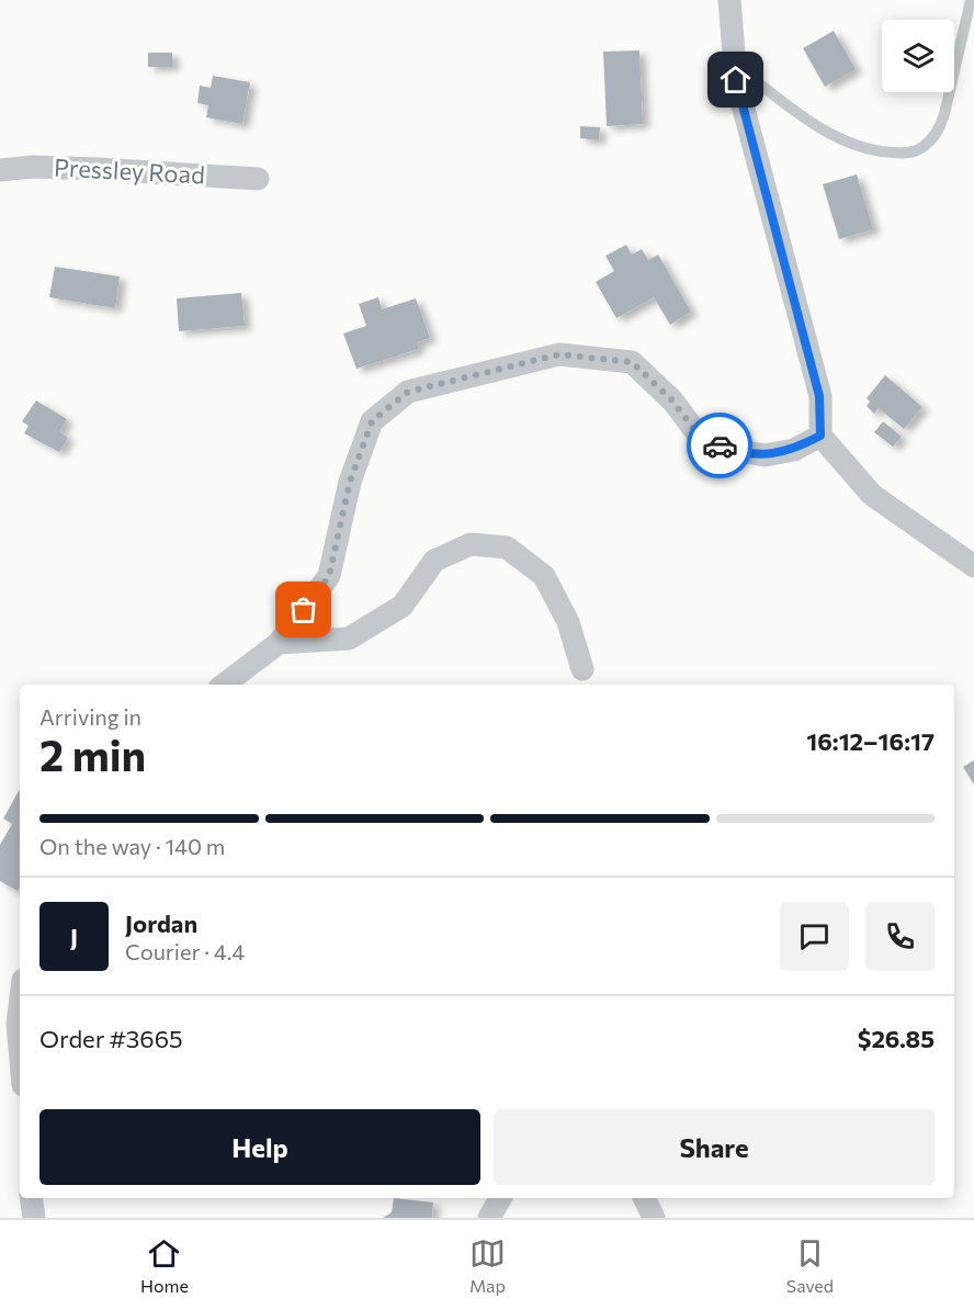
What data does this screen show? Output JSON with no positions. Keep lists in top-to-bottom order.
{
  "streets": {
    "street": ["Pressley Road"]
  },
  "page": {
    "heading": ["2 min", "Arriving in", "16:12–16:17"],
    "panel": [
      "Jordan",
      "Courier · 4.4",
      "Order #3665",
      "$26.85"
    ],
    "bar": "On the way · 140 m",
    "round": "J",
    "buttons": ["Help", "Share"],
    "tabs": ["Home", "Map", "Saved"]
  }
}
